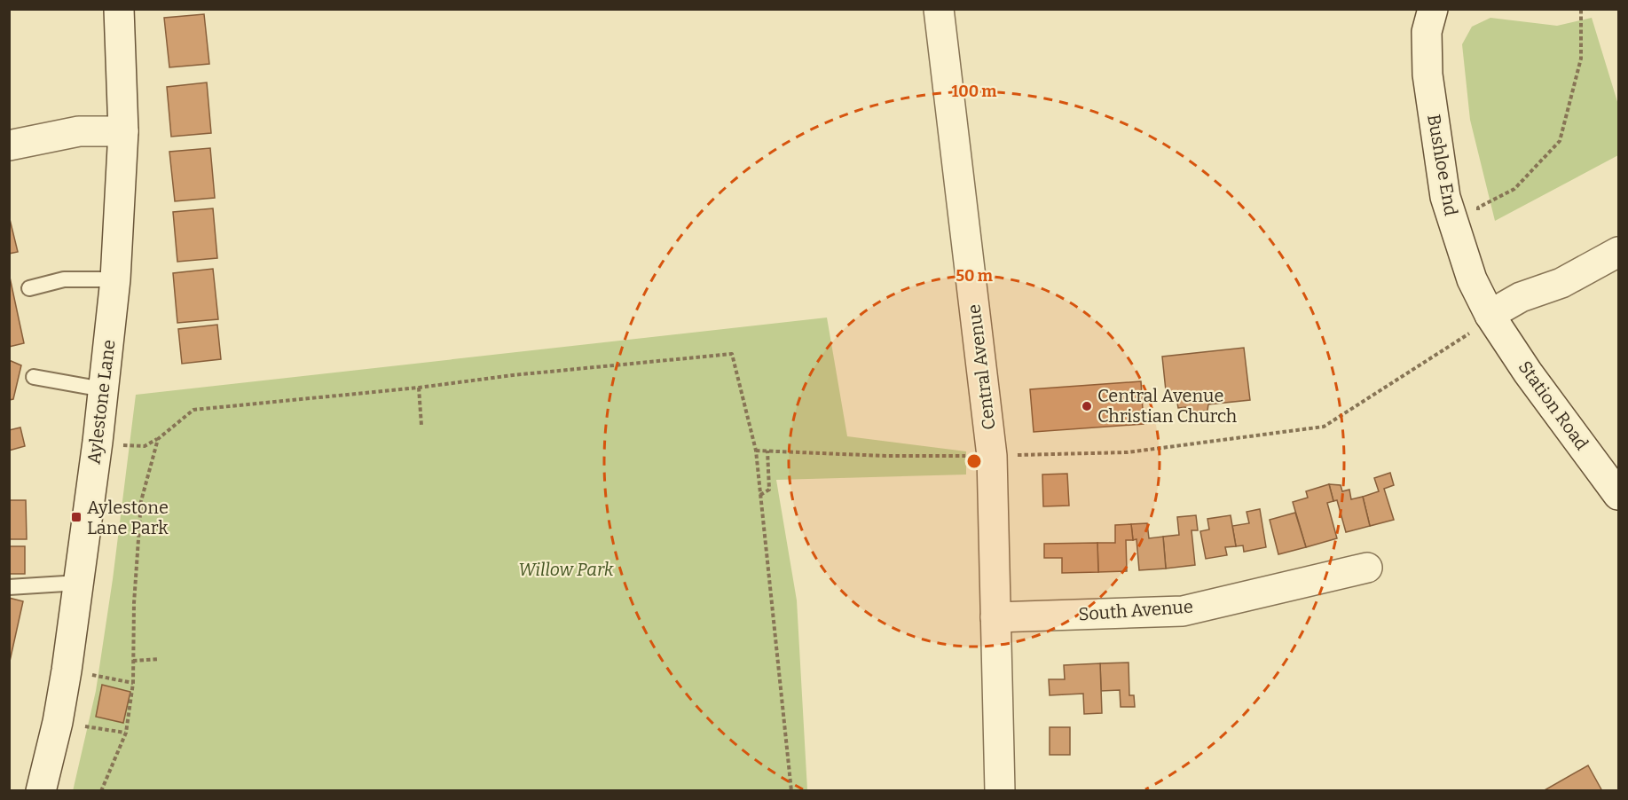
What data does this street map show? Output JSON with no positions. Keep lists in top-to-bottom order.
{
  "streets": {
    "street": [
      "Bushloe End",
      "Central Avenue",
      "Aylestone Lane",
      "Station Road",
      "South Avenue"
    ]
  },
  "crossings": [
    ["Bushloe End", "Station Road"],
    ["Central Avenue", "South Avenue"]
  ],
  "parks": ["Willow Park"],
  "places": {
    "other": ["Central Avenue Christian Church"],
    "transit": ["Aylestone Lane Park"]
  },
  "rings": ["100 m", "50 m"]
}
